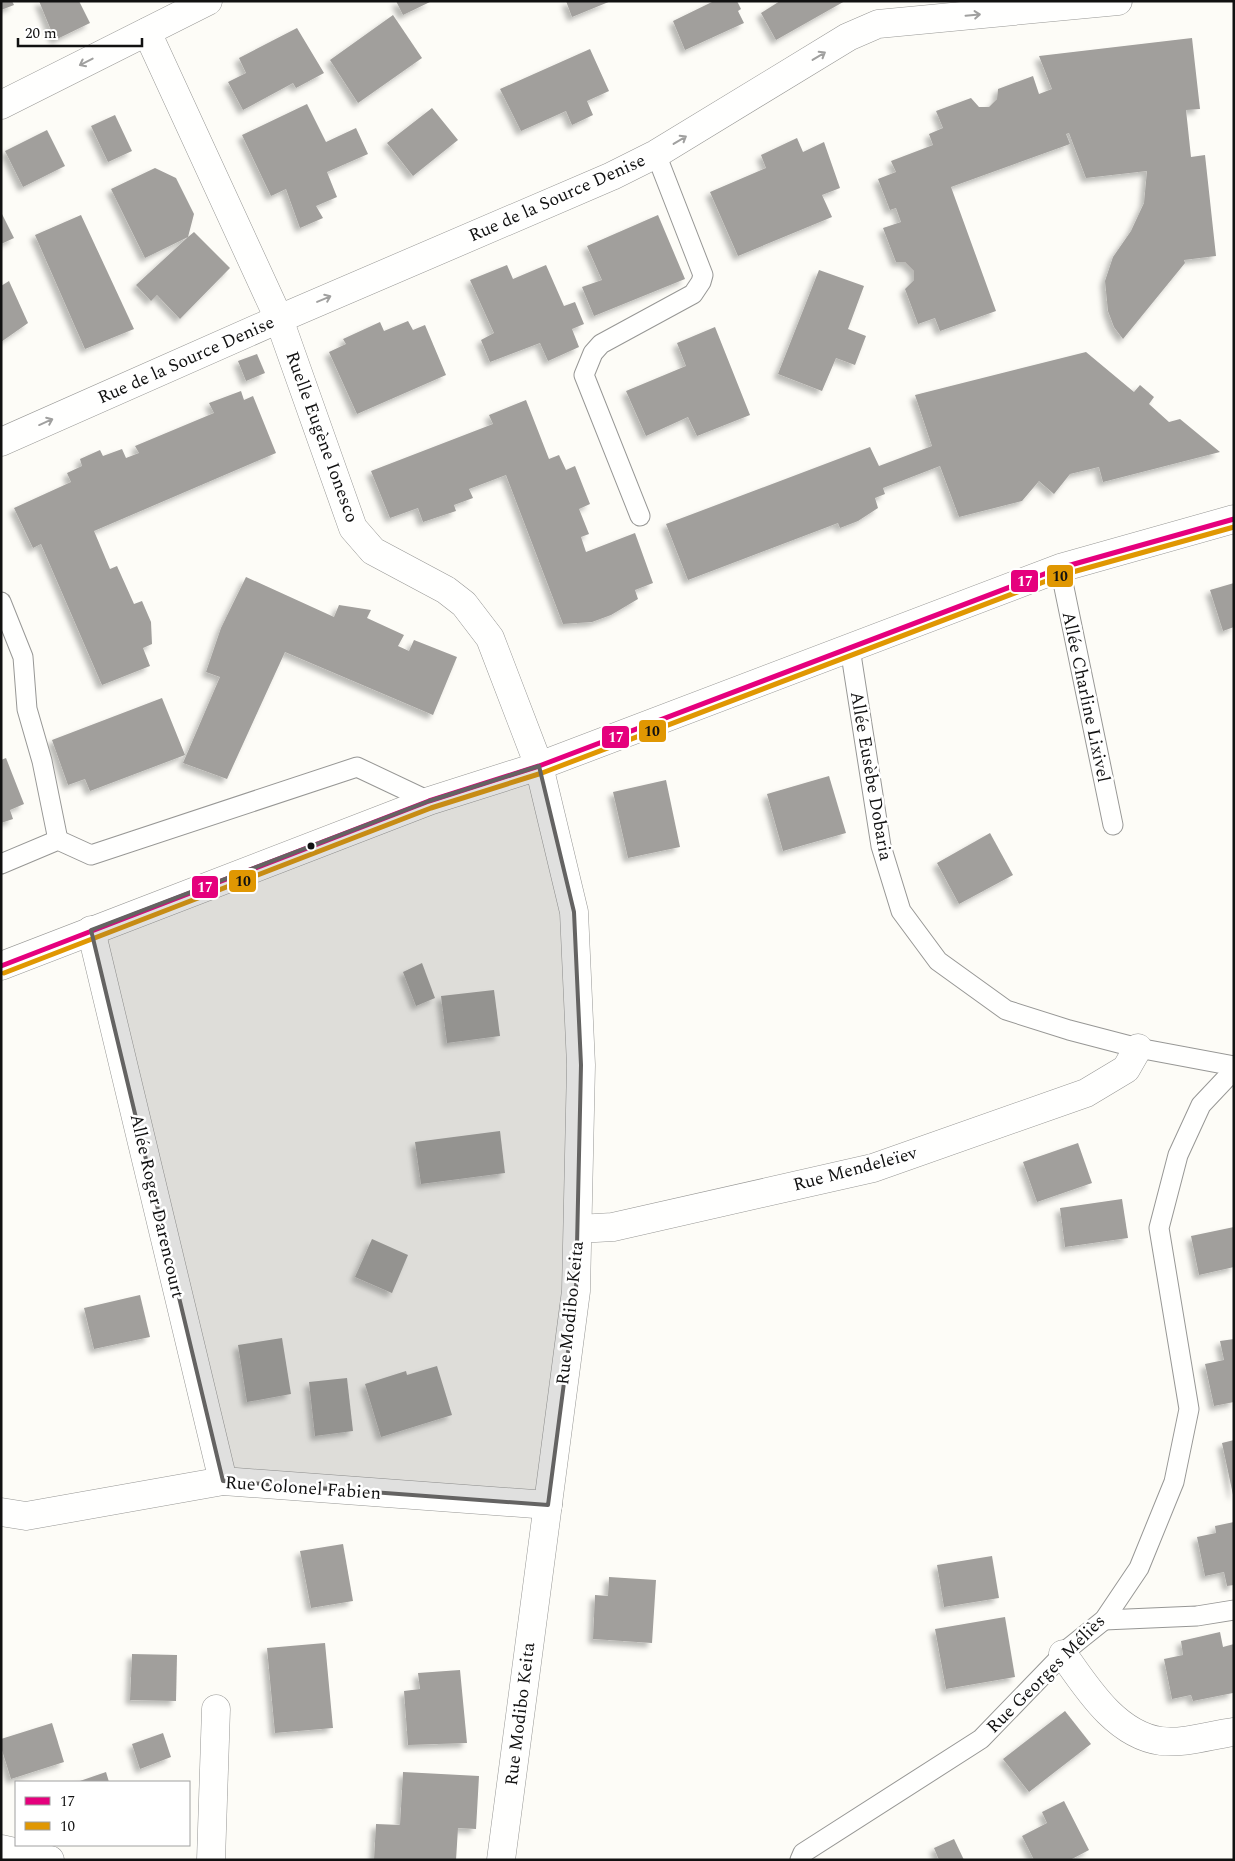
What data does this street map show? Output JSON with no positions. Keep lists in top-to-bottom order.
{
  "streets": {
    "street": [
      "Rue de la Source Denise",
      "Ruelle Eugène Ionesco",
      "Rue Mendeleïev",
      "Allée Roger Darencourt",
      "Rue Modibo Keita",
      "Rue Colonel Fabien"
    ],
    "lane": ["Allée Charline Lixivel", "Allée Eusèbe Dobaria", "Rue Georges Méliès"]
  },
  "crossings": [
    ["Rue de la Source Denise", "Ruelle Eugène Ionesco"],
    ["Ruelle Eugène Ionesco", "Rue Modibo Keita"],
    ["Allée Eusèbe Dobaria", "Rue Mendeleïev"],
    ["Rue Mendeleïev", "Rue Modibo Keita"],
    ["Allée Roger Darencourt", "Rue Colonel Fabien"],
    ["Rue Modibo Keita", "Rue Colonel Fabien"]
  ],
  "one_way": ["Rue de la Source Denise"],
  "lines": ["transit line 17", "transit line 10"],
  "legend": ["17", "10"],
  "scale_bar": "20 m"
}
